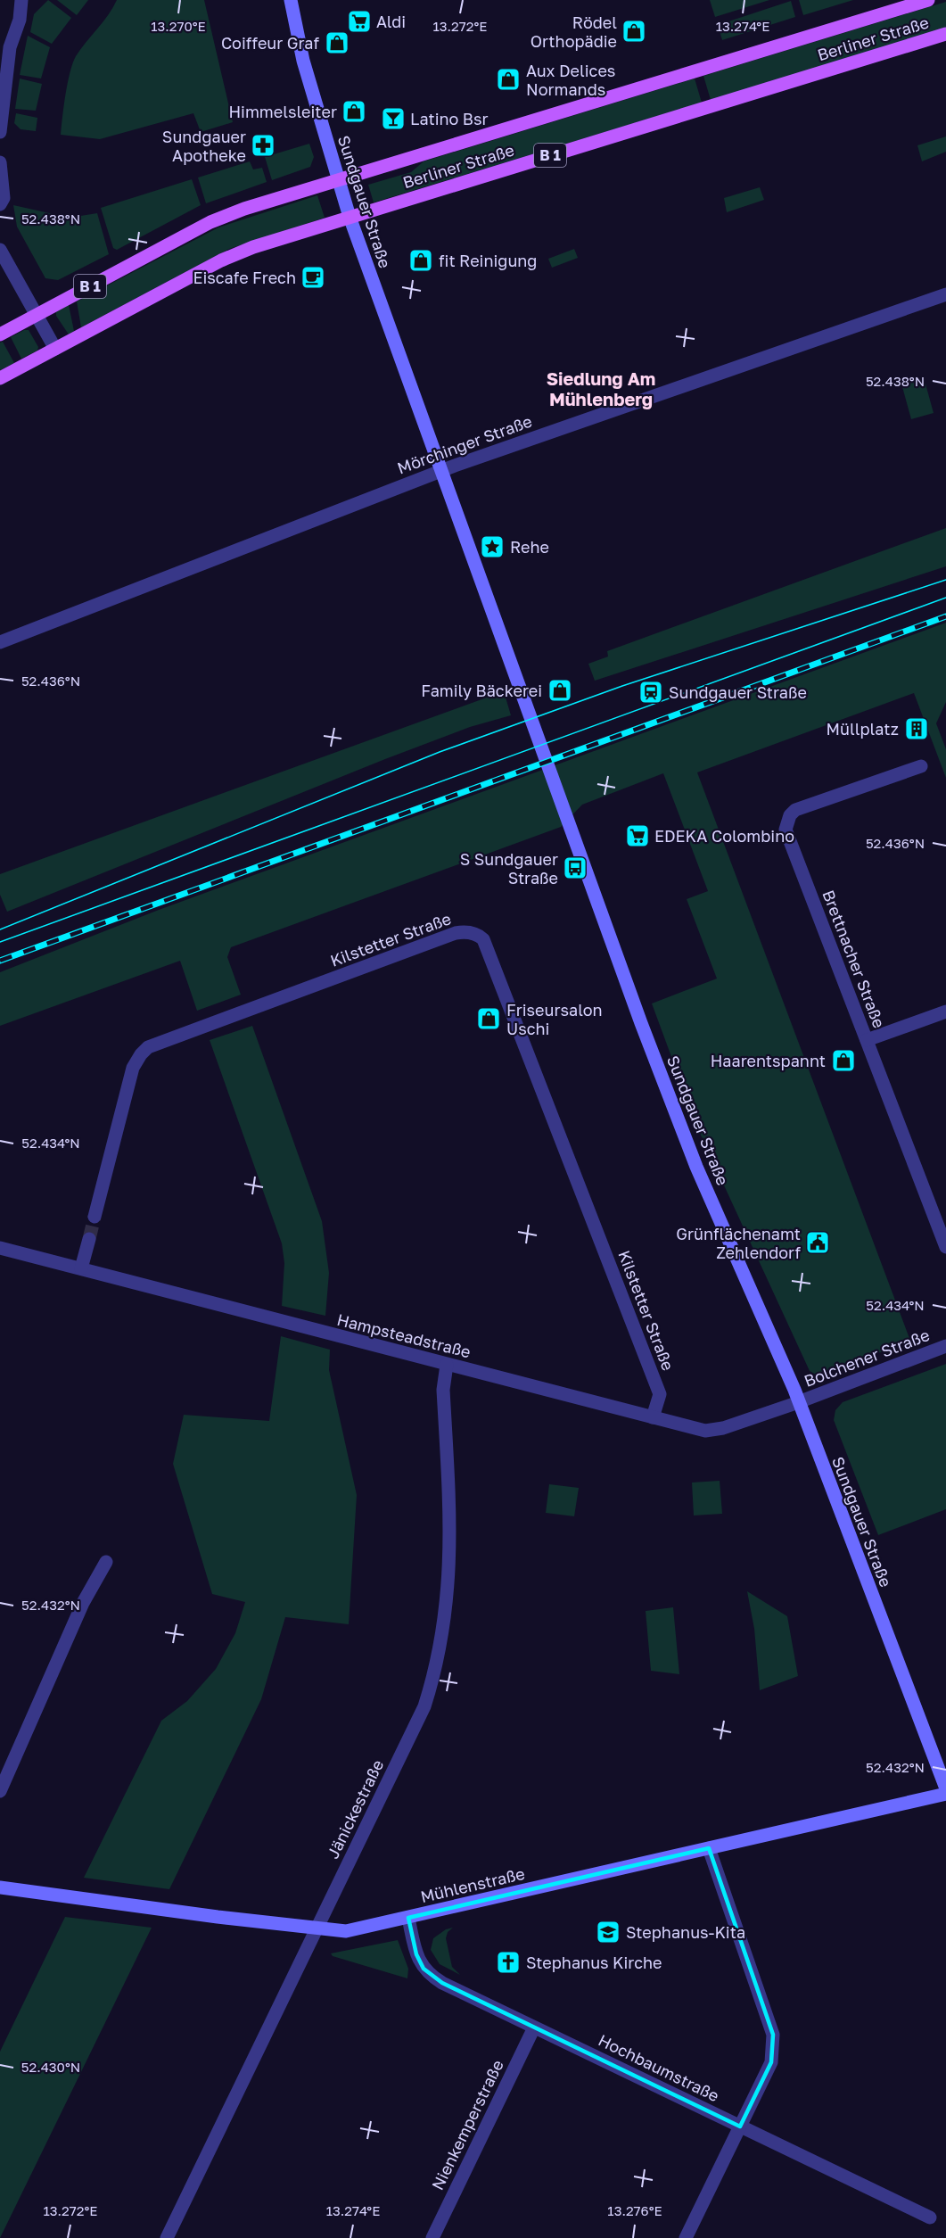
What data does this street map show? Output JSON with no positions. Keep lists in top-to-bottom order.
{
  "streets": {
    "main road": ["Berliner Straße", "B 1"],
    "street": [
      "Sundgauer Straße",
      "Mörchinger Straße",
      "Kilstetter Straße",
      "Brettnacher Straße",
      "Hampsteadstraße",
      "Bolchener Straße",
      "Jänickestraße",
      "Mühlenstraße",
      "Hochbaumstraße",
      "Nienkemperstraße"
    ]
  },
  "crossings": [
    ["Berliner Straße", "Sundgauer Straße"],
    ["Sundgauer Straße", "Mörchinger Straße"],
    ["Sundgauer Straße", "Hampsteadstraße"],
    ["Sundgauer Straße", "Bolchener Straße"],
    ["Kilstetter Straße", "Hampsteadstraße"],
    ["Hampsteadstraße", "Bolchener Straße"],
    ["Hampsteadstraße", "Jänickestraße"],
    ["Jänickestraße", "Mühlenstraße"],
    ["Mühlenstraße", "Hochbaumstraße"],
    ["Hochbaumstraße", "Nienkemperstraße"]
  ],
  "districts": ["Siedlung Am Mühlenberg"],
  "places": {
    "supermarket": ["Aldi", "EDEKA Colombino"],
    "shop": [
      "Rödel Orthopädie",
      "Coiffeur Graf",
      "Aux Delices Normands",
      "Himmelsleiter",
      "fit Reinigung",
      "Family Bäckerei",
      "Friseursalon Uschi",
      "Haarentspannt"
    ],
    "bar": ["Latino Bsr"],
    "pharmacy": ["Sundgauer Apotheke"],
    "cafe": ["Eiscafe Frech"],
    "place": ["Rehe"],
    "station": ["Sundgauer Straße"],
    "building": ["Müllplatz"],
    "bus stop": ["S Sundgauer Straße"],
    "public building": ["Grünflächenamt Zehlendorf"],
    "school or university": ["Stephanus-Kita"],
    "church": ["Stephanus Kirche"]
  },
  "coordinates": [
    "13.272°E",
    "13.274°E",
    "13.270°E",
    "52.438°N",
    "52.436°N",
    "52.434°N",
    "52.432°N",
    "52.430°N",
    "13.276°E"
  ]
}
